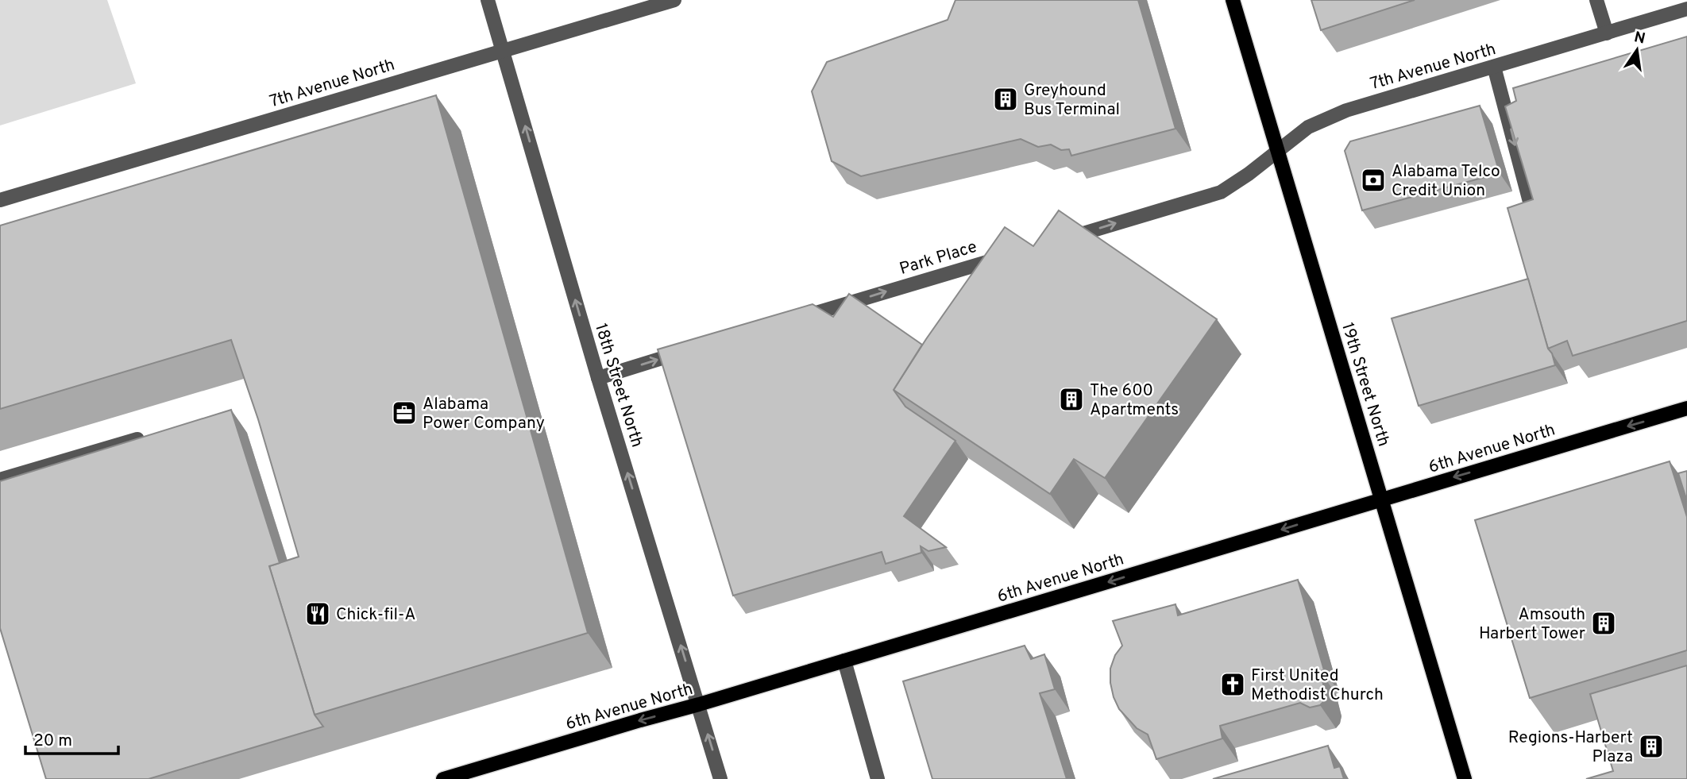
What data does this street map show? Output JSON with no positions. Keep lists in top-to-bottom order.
{
  "streets": {
    "main road": ["19th Street North", "6th Avenue North"],
    "street": ["7th Avenue North", "Park Place", "18th Street North"]
  },
  "crossings": [
    ["7th Avenue North", "19th Street North"],
    ["7th Avenue North", "18th Street North"],
    ["19th Street North", "6th Avenue North"],
    ["18th Street North", "6th Avenue North"]
  ],
  "one_way": ["Park Place", "18th Street North", "6th Avenue North"],
  "places": {
    "building": [
      "Greyhound Bus Terminal",
      "The 600 Apartments",
      "Amsouth Harbert Tower",
      "Regions-Harbert Plaza"
    ],
    "bank": ["Alabama Telco Credit Union"],
    "office": ["Alabama Power Company"],
    "restaurant": ["Chick-fil-A"],
    "church": ["First United Methodist Church"]
  },
  "scale_bar": "20 m",
  "north": "top"
}
